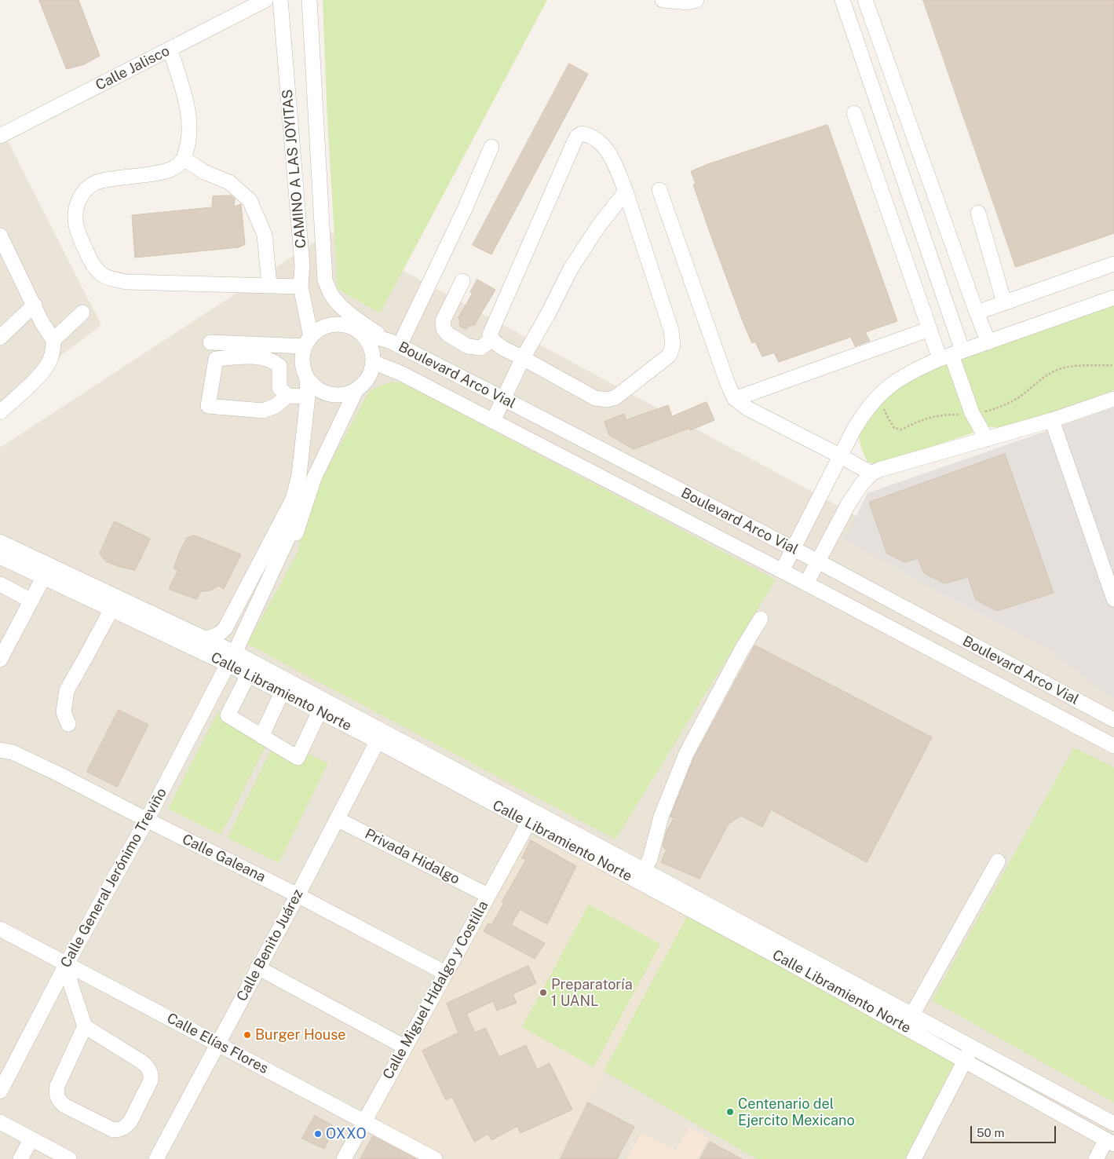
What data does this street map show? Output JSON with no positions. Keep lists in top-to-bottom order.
{
  "streets": {
    "street": [
      "Calle Jalisco",
      "CAMINO A LAS JOYITAS",
      "Boulevard Arco Vial",
      "Calle Libramiento Norte",
      "Privada Hidalgo",
      "Calle Galeana",
      "Calle General Jerónimo Treviño",
      "Calle Benito Juárez",
      "Calle Miguel Hidalgo y Costilla",
      "Calle Elías Flores"
    ]
  },
  "crossings": [
    ["CAMINO A LAS JOYITAS", "Boulevard Arco Vial"],
    ["Calle Libramiento Norte", "Calle General Jerónimo Treviño"],
    ["Calle Libramiento Norte", "Calle Benito Juárez"],
    ["Calle Libramiento Norte", "Calle Miguel Hidalgo y Costilla"],
    ["Privada Hidalgo", "Calle Benito Juárez"],
    ["Privada Hidalgo", "Calle Miguel Hidalgo y Costilla"],
    ["Calle Galeana", "Calle General Jerónimo Treviño"],
    ["Calle Galeana", "Calle Benito Juárez"],
    ["Calle Galeana", "Calle Miguel Hidalgo y Costilla"],
    ["Calle General Jerónimo Treviño", "Calle Elías Flores"],
    ["Calle Benito Juárez", "Calle Elías Flores"],
    ["Calle Miguel Hidalgo y Costilla", "Calle Elías Flores"]
  ],
  "places": [
    "Preparatoría 1 UANL",
    "Burger House",
    "Centenario del Ejercito Mexicano",
    "OXXO"
  ],
  "scale_bar": "50 m"
}
